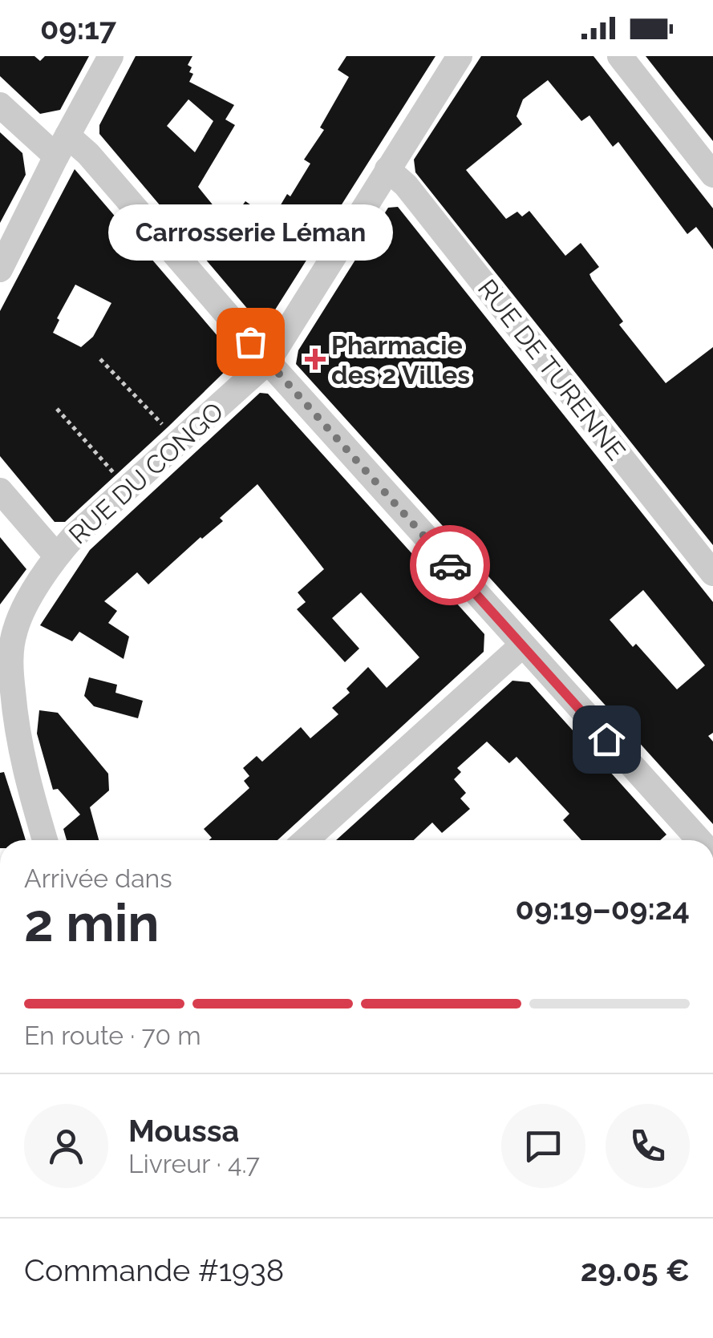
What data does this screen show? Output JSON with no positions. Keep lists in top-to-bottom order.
{
  "streets": {
    "street": ["RUE DE TURENNE", "RUE DU CONGO"]
  },
  "crossings": [
    ["RUE DE TURENNE", "RUE DU CONGO"]
  ],
  "places": {
    "other": ["Carrosserie Léman"],
    "health": ["Pharmacie des 2 Villes"]
  },
  "page": {
    "status": "09:17",
    "bubble": "Carrosserie Léman",
    "heading": ["2 min", "Arrivée dans", "09:19–09:24"],
    "panel": [
      "Moussa",
      "Livreur · 4.7",
      "Commande #1938",
      "29.05 €"
    ],
    "bar": "En route · 70 m"
  }
}
